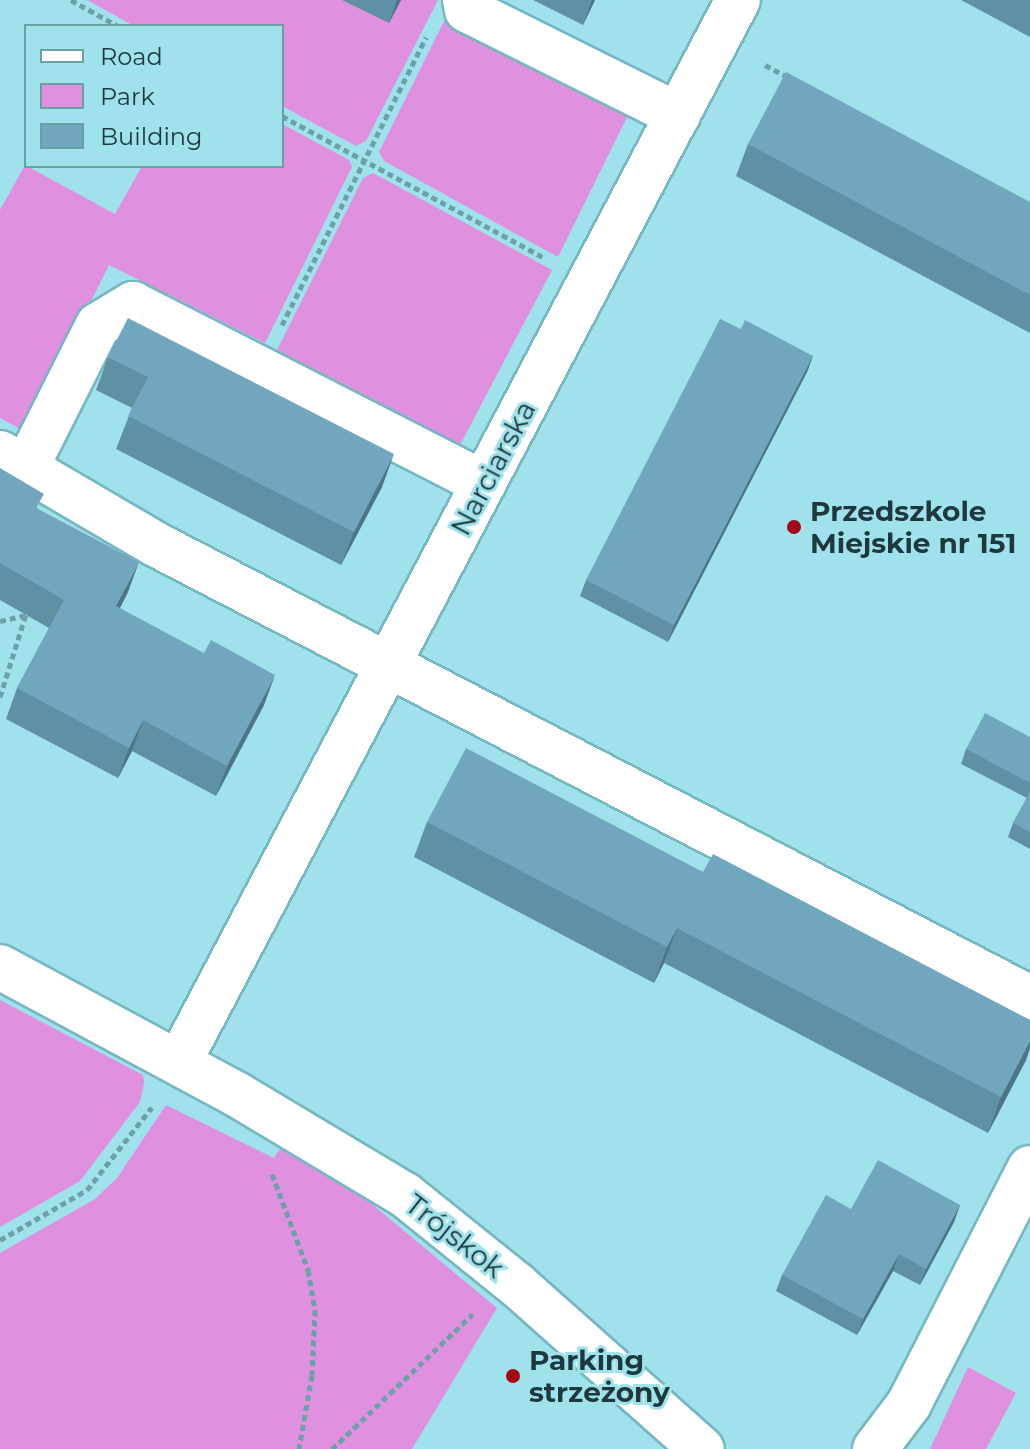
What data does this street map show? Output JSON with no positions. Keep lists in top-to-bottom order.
{
  "streets": {
    "street": ["Narciarska", "Trójskok"]
  },
  "crossings": [
    ["Narciarska", "Trójskok"]
  ],
  "places": ["Przedszkole Miejskie nr 151", "Parking strzeżony"],
  "legend": ["Road", "Park", "Building"]
}
